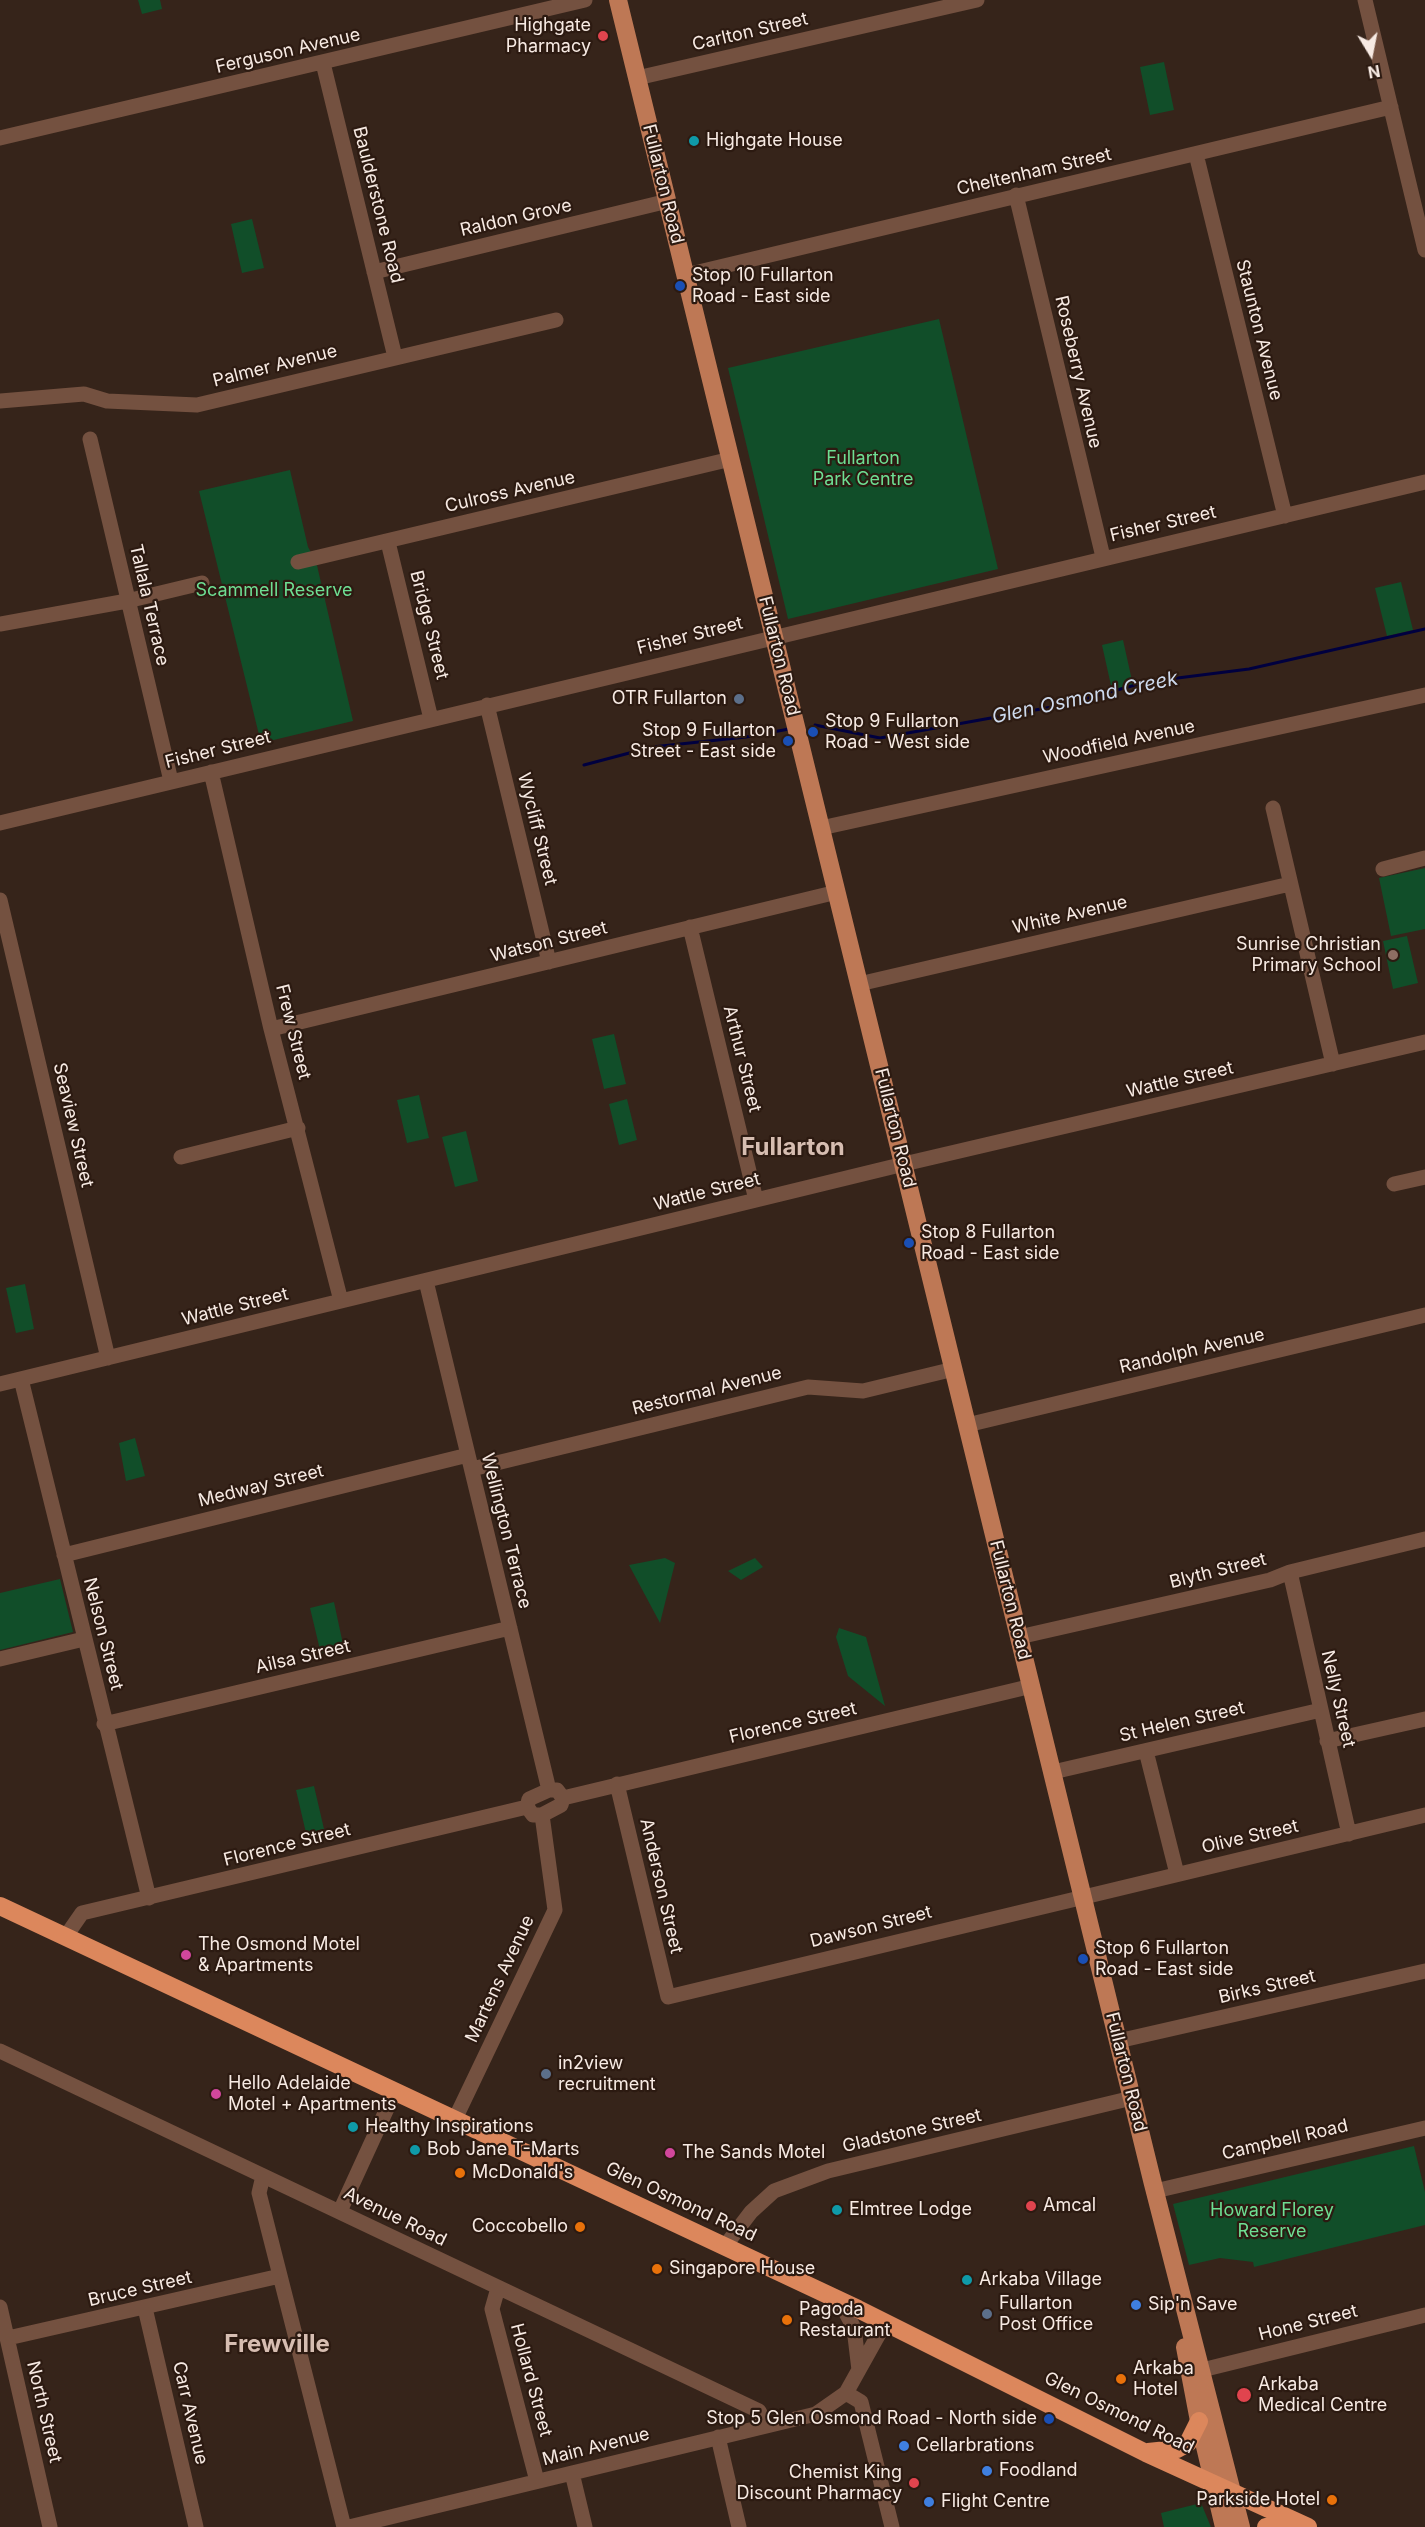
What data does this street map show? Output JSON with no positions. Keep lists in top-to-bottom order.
{
  "streets": {
    "highway": ["Glen Osmond Road"],
    "main road": ["Fullarton Road"],
    "street": [
      "Carlton Street",
      "Ferguson Avenue",
      "Cheltenham Street",
      "Baulderstone Road",
      "Raldon Grove",
      "Staunton Avenue",
      "Palmer Avenue",
      "Roseberry Avenue",
      "Culross Avenue",
      "Fisher Street",
      "Tallala Terrace",
      "Bridge Street",
      "Woodfield Avenue",
      "Wycliff Street",
      "White Avenue",
      "Watson Street",
      "Frew Street",
      "Arthur Street",
      "Wattle Street",
      "Seaview Street",
      "Randolph Avenue",
      "Restormal Avenue",
      "Medway Street",
      "Wellington Terrace",
      "Blyth Street",
      "Nelson Street",
      "Ailsa Street",
      "Nelly Street",
      "St Helen Street",
      "Florence Street",
      "Olive Street",
      "Anderson Street",
      "Dawson Street",
      "Martens Avenue",
      "Birks Street",
      "Gladstone Street",
      "Campbell Road",
      "Avenue Road",
      "Bruce Street",
      "Hone Street",
      "Hollard Street",
      "North Street",
      "Carr Avenue",
      "Main Avenue"
    ]
  },
  "crossings": [
    ["Carlton Street", "Fullarton Road"],
    ["Ferguson Avenue", "Baulderstone Road"],
    ["Cheltenham Street", "Fullarton Road"],
    ["Cheltenham Street", "Staunton Avenue"],
    ["Cheltenham Street", "Roseberry Avenue"],
    ["Fullarton Road", "Raldon Grove"],
    ["Fullarton Road", "Culross Avenue"],
    ["Fullarton Road", "Fisher Street"],
    ["Fullarton Road", "Woodfield Avenue"],
    ["Fullarton Road", "White Avenue"],
    ["Fullarton Road", "Watson Street"],
    ["Fullarton Road", "Wattle Street"],
    ["Fullarton Road", "Randolph Avenue"],
    ["Fullarton Road", "Restormal Avenue"],
    ["Fullarton Road", "Blyth Street"],
    ["Fullarton Road", "St Helen Street"],
    ["Fullarton Road", "Florence Street"],
    ["Fullarton Road", "Olive Street"],
    ["Fullarton Road", "Dawson Street"],
    ["Fullarton Road", "Birks Street"],
    ["Fullarton Road", "Gladstone Street"],
    ["Fullarton Road", "Campbell Road"],
    ["Fullarton Road", "Glen Osmond Road"],
    ["Fullarton Road", "Hone Street"],
    ["Baulderstone Road", "Raldon Grove"],
    ["Baulderstone Road", "Palmer Avenue"],
    ["Staunton Avenue", "Fisher Street"],
    ["Roseberry Avenue", "Fisher Street"],
    ["Culross Avenue", "Bridge Street"],
    ["Fisher Street", "Tallala Terrace"],
    ["Fisher Street", "Bridge Street"],
    ["Fisher Street", "Wycliff Street"],
    ["Fisher Street", "Frew Street"],
    ["Wycliff Street", "Watson Street"],
    ["Watson Street", "Frew Street"],
    ["Watson Street", "Arthur Street"],
    ["Frew Street", "Wattle Street"],
    ["Arthur Street", "Wattle Street"],
    ["Wattle Street", "Seaview Street"],
    ["Wattle Street", "Wellington Terrace"],
    ["Wattle Street", "Nelson Street"],
    ["Restormal Avenue", "Medway Street"],
    ["Restormal Avenue", "Wellington Terrace"],
    ["Medway Street", "Wellington Terrace"],
    ["Medway Street", "Nelson Street"],
    ["Wellington Terrace", "Ailsa Street"],
    ["Wellington Terrace", "Florence Street"],
    ["Blyth Street", "Nelly Street"],
    ["Nelson Street", "Ailsa Street"],
    ["Nelson Street", "Florence Street"],
    ["Nelly Street", "St Helen Street"],
    ["Nelly Street", "Olive Street"],
    ["Florence Street", "Anderson Street"],
    ["Florence Street", "Glen Osmond Road"],
    ["Olive Street", "Dawson Street"],
    ["Anderson Street", "Dawson Street"],
    ["Martens Avenue", "Glen Osmond Road"],
    ["Gladstone Street", "Glen Osmond Road"],
    ["Glen Osmond Road", "Main Avenue"],
    ["Avenue Road", "Hollard Street"],
    ["Avenue Road", "Main Avenue"],
    ["Bruce Street", "North Street"],
    ["Bruce Street", "Carr Avenue"],
    ["Hollard Street", "Main Avenue"]
  ],
  "districts": ["Fullarton", "Frewville"],
  "water": ["Glen Osmond Creek"],
  "parks": ["Fullarton Park Centre", "Scammell Reserve", "Howard Florey Reserve"],
  "places": [
    "Highgate Pharmacy",
    "Highgate House",
    "Stop 10 Fullarton Road - East side",
    "OTR Fullarton",
    "Stop 9 Fullarton Road - West side",
    "Stop 9 Fullarton Street - East side",
    "Sunrise Christian Primary School",
    "Stop 8 Fullarton Road - East side",
    "The Osmond Motel & Apartments",
    "Stop 6 Fullarton Road - East side",
    "in2view recruitment",
    "Hello Adelaide Motel + Apartments",
    "Healthy Inspirations",
    "Bob Jane T-Marts",
    "The Sands Motel",
    "McDonald's",
    "Amcal",
    "Elmtree Lodge",
    "Coccobello",
    "Singapore House",
    "Arkaba Village",
    "Sip'n Save",
    "Fullarton Post Office",
    "Pagoda Restaurant",
    "Arkaba Hotel",
    "Arkaba Medical Centre",
    "Stop 5 Glen Osmond Road - North side",
    "Cellarbrations",
    "Foodland",
    "Chemist King Discount Pharmacy",
    "Parkside Hotel",
    "Flight Centre"
  ],
  "north": "bottom"
}
